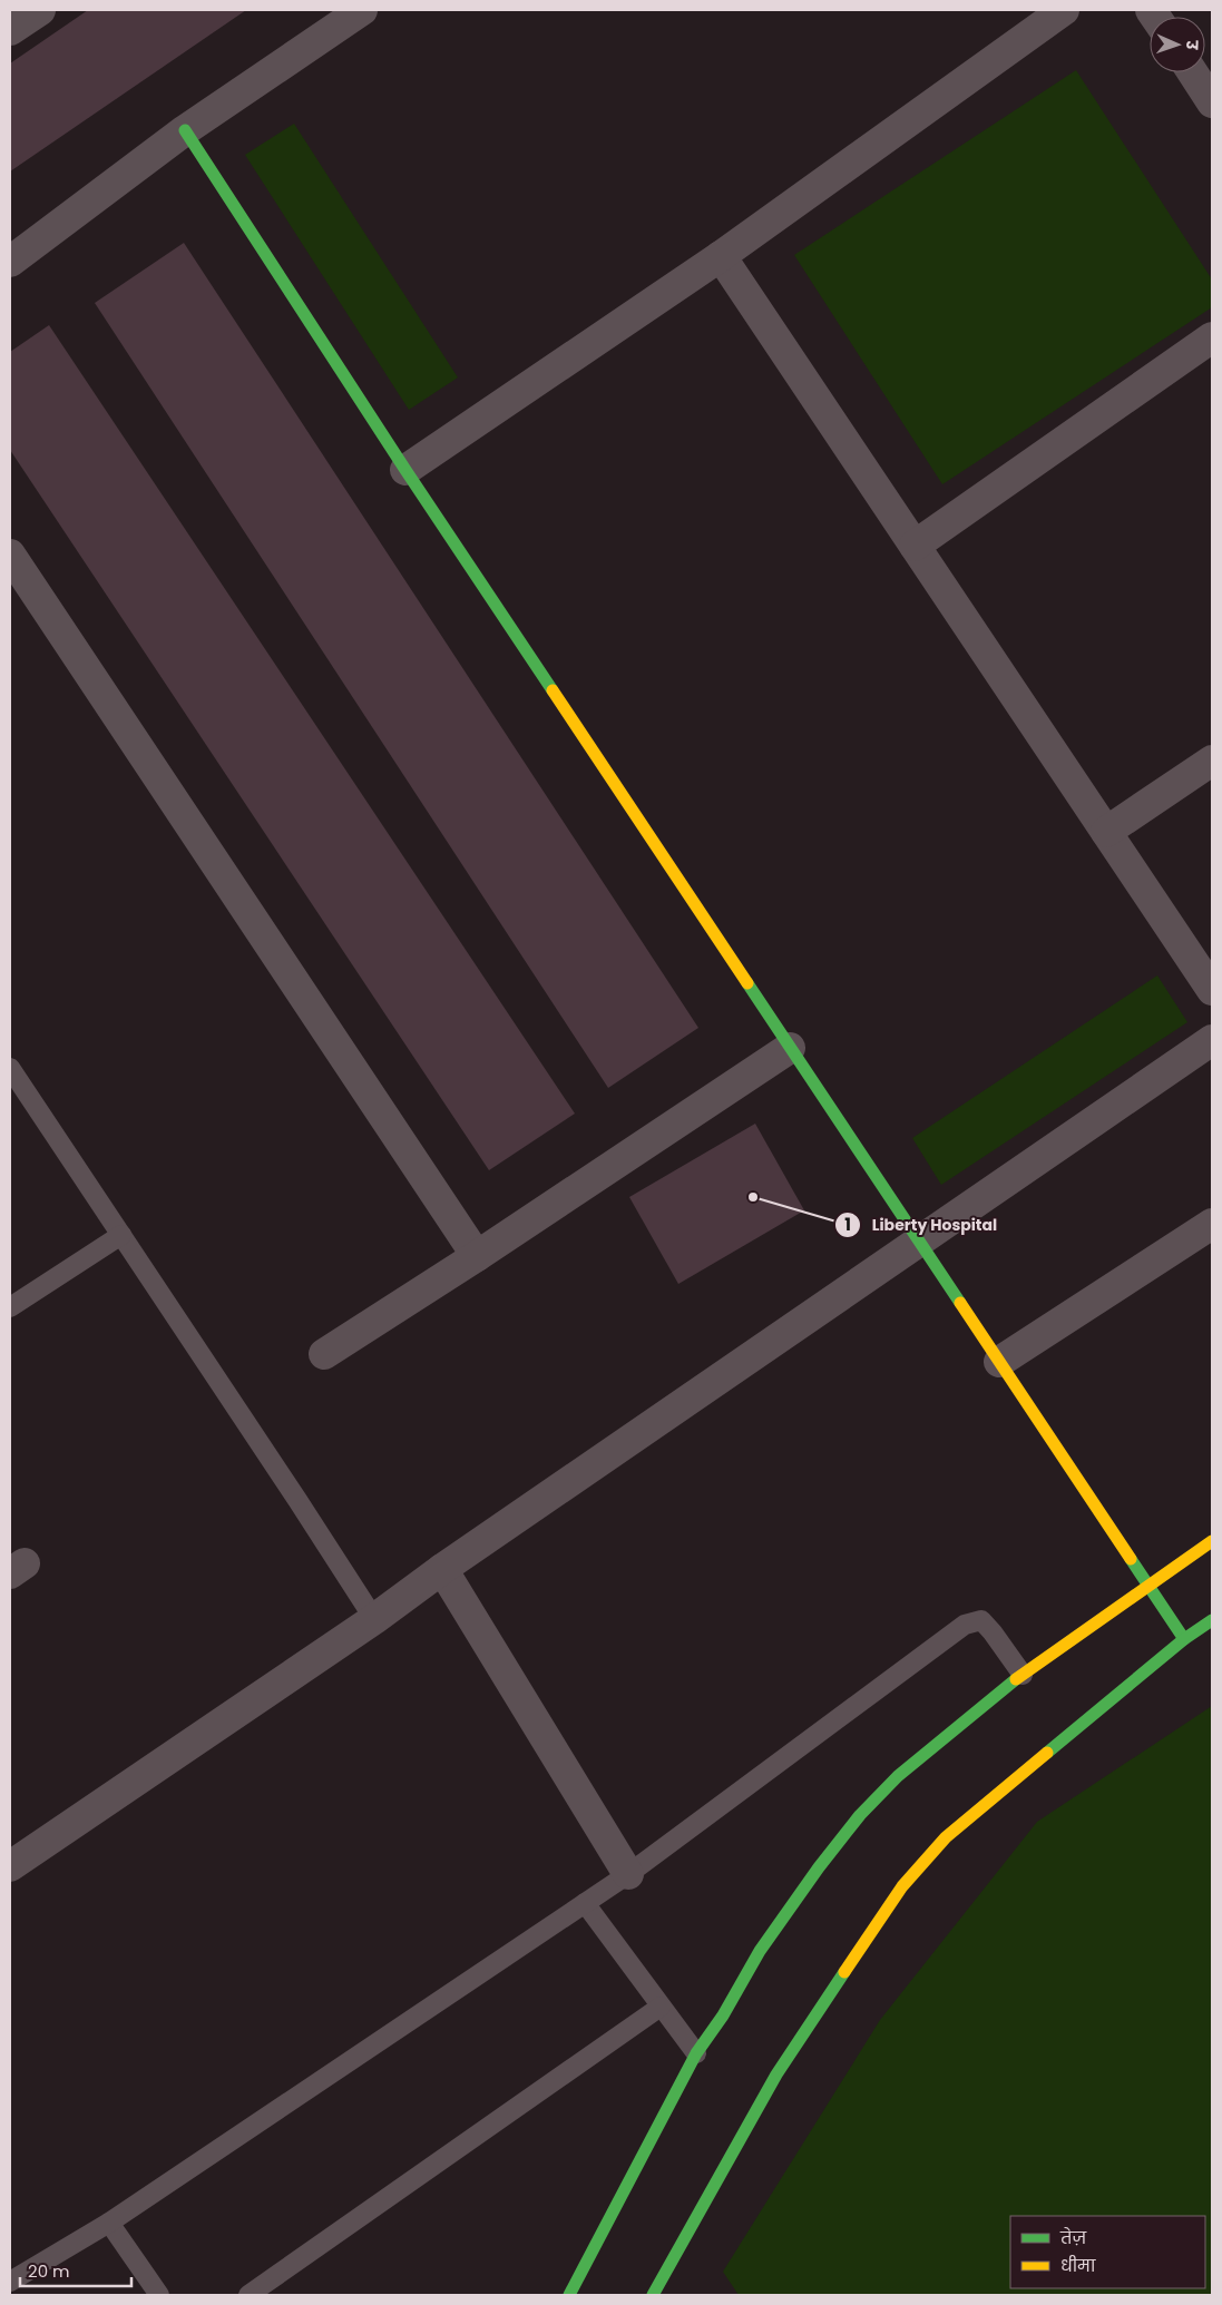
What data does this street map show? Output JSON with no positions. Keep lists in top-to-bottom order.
{
  "places": ["Liberty Hospital"],
  "legend": ["तेज़", "धीमा"],
  "scale_bar": "20 m",
  "north": "right"
}
